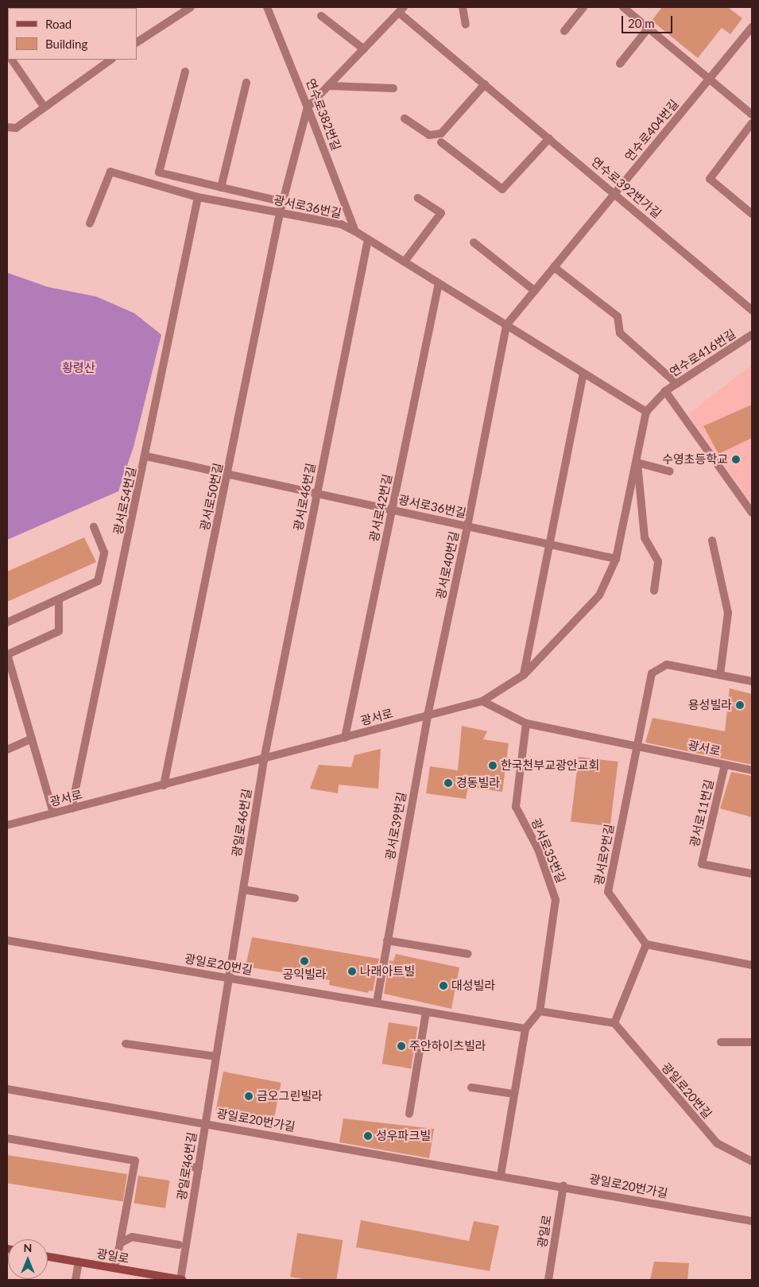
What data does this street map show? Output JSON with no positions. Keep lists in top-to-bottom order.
{
  "streets": {
    "street": [
      "연수로382번길",
      "연수로404번길",
      "연수로392번가길",
      "광서로36번길",
      "연수로416번길",
      "광서로50번길",
      "광서로46번길",
      "광서로54번길",
      "광서로42번길",
      "광서로40번길",
      "광서로",
      "광서로11번길",
      "광일로46번길",
      "광서로39번길",
      "광서로35번길",
      "광서로9번길",
      "광일로20번길",
      "광일로20번가길",
      "광일로"
    ]
  },
  "crossings": [
    ["연수로382번길", "광서로36번길"],
    ["연수로382번길", "광서로50번길"],
    ["연수로404번길", "연수로392번가길"],
    ["연수로404번길", "광서로36번길"],
    ["연수로404번길", "광서로40번길"],
    ["광서로36번길", "연수로416번길"],
    ["광서로36번길", "광서로50번길"],
    ["광서로36번길", "광서로46번길"],
    ["광서로36번길", "광서로54번길"],
    ["광서로36번길", "광서로42번길"],
    ["광서로36번길", "광서로40번길"],
    ["광서로50번길", "광서로"],
    ["광서로46번길", "광서로"],
    ["광서로46번길", "광일로46번길"],
    ["광서로54번길", "광서로"],
    ["광서로42번길", "광서로"],
    ["광서로40번길", "광서로"],
    ["광서로40번길", "광서로39번길"],
    ["광서로", "광서로11번길"],
    ["광서로", "광일로46번길"],
    ["광서로", "광서로39번길"],
    ["광서로", "광서로35번길"],
    ["광서로", "광서로9번길"],
    ["광일로46번길", "광일로20번길"],
    ["광일로46번길", "광일로20번가길"],
    ["광일로46번길", "광일로"],
    ["광서로39번길", "광일로20번길"],
    ["광일로20번가길", "광일로"]
  ],
  "parks": ["황령산"],
  "places": [
    "수영초등학교",
    "용성빌라",
    "한국천부교광안교회",
    "경동빌라",
    "공익빌라",
    "나래아트빌",
    "대성빌라",
    "주안하이츠빌라",
    "금오그린빌라",
    "성우파크빌"
  ],
  "legend": ["Road", "Building"],
  "scale_bar": "20 m",
  "north": "top"
}
